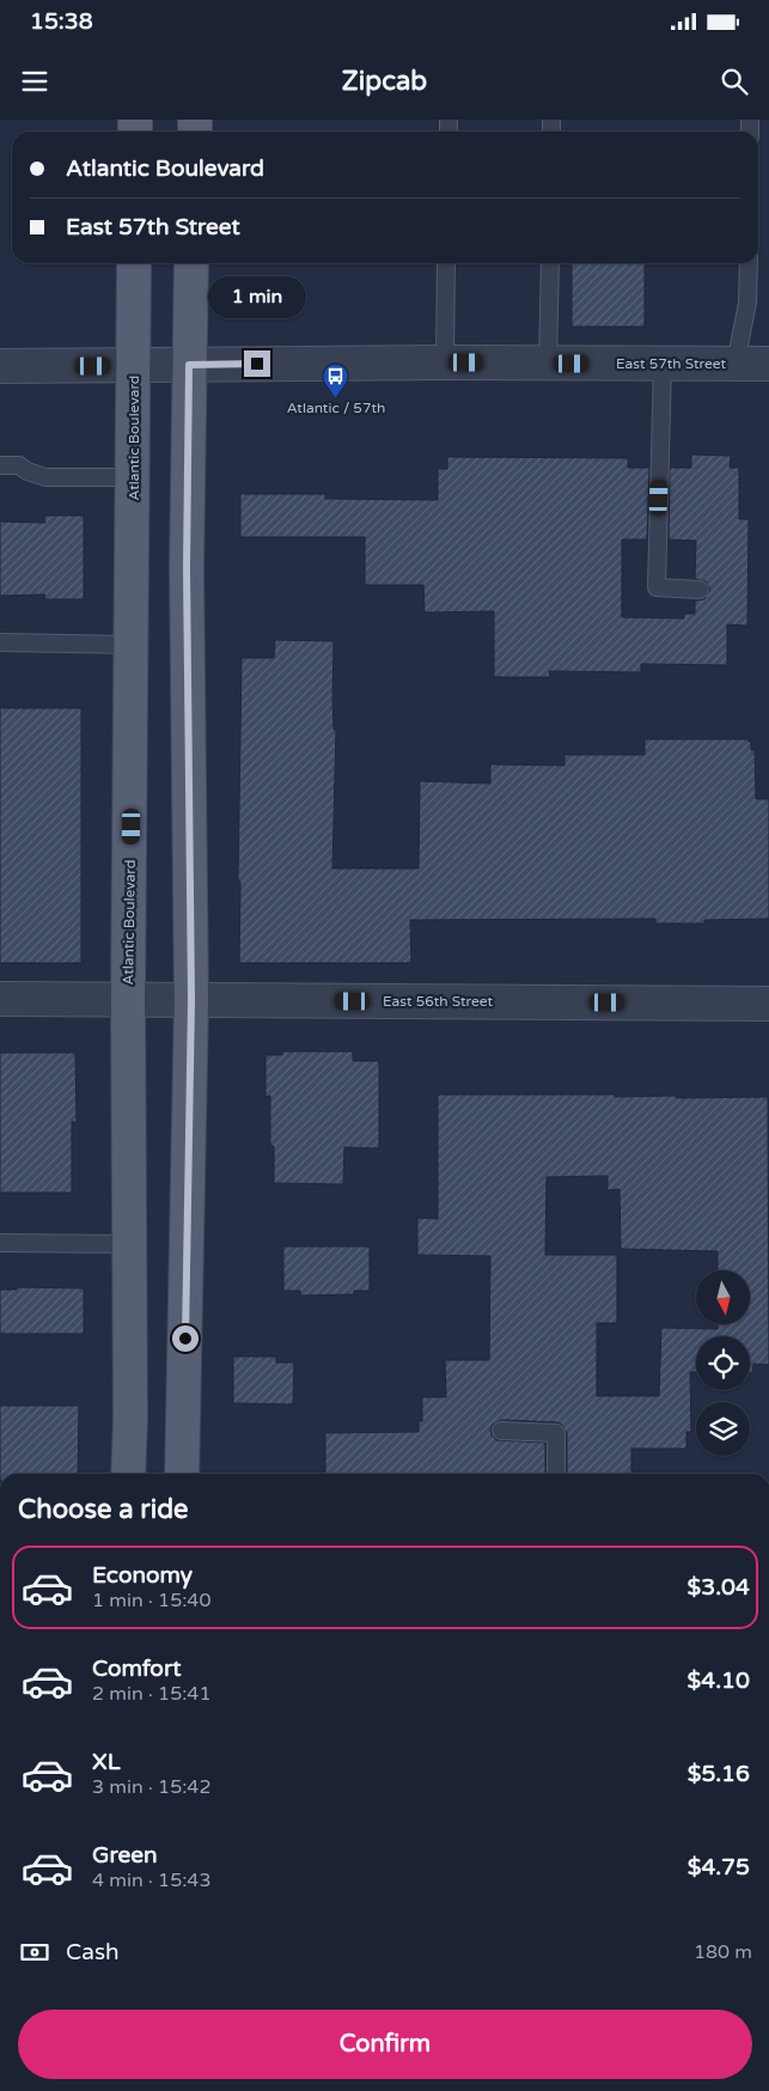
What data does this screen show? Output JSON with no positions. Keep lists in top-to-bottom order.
{
  "streets": {
    "main road": ["Atlantic Boulevard"],
    "street": ["East 57th Street", "East 56th Street"]
  },
  "crossings": [
    ["East 57th Street", "Atlantic Boulevard"],
    ["Atlantic Boulevard", "East 56th Street"]
  ],
  "places": {
    "bus stop": ["Atlantic / 57th"]
  },
  "north": "bottom",
  "page": {
    "status": "15:38",
    "header": "Zipcab",
    "banner": ["Atlantic Boulevard", "East 57th Street"],
    "bubble": "1 min",
    "heading": "Choose a ride",
    "list": [
      {
        "name": "Economy",
        "note": "1 min · 15:40",
        "value": "$3.04"
      },
      {
        "name": "Comfort",
        "note": "2 min · 15:41",
        "value": "$4.10"
      },
      {
        "name": "XL",
        "note": "3 min · 15:42",
        "value": "$5.16"
      },
      {
        "name": "Green",
        "note": "4 min · 15:43",
        "value": "$4.75"
      }
    ],
    "pay": ["Cash", "180 m"],
    "buttons": "Confirm"
  }
}
